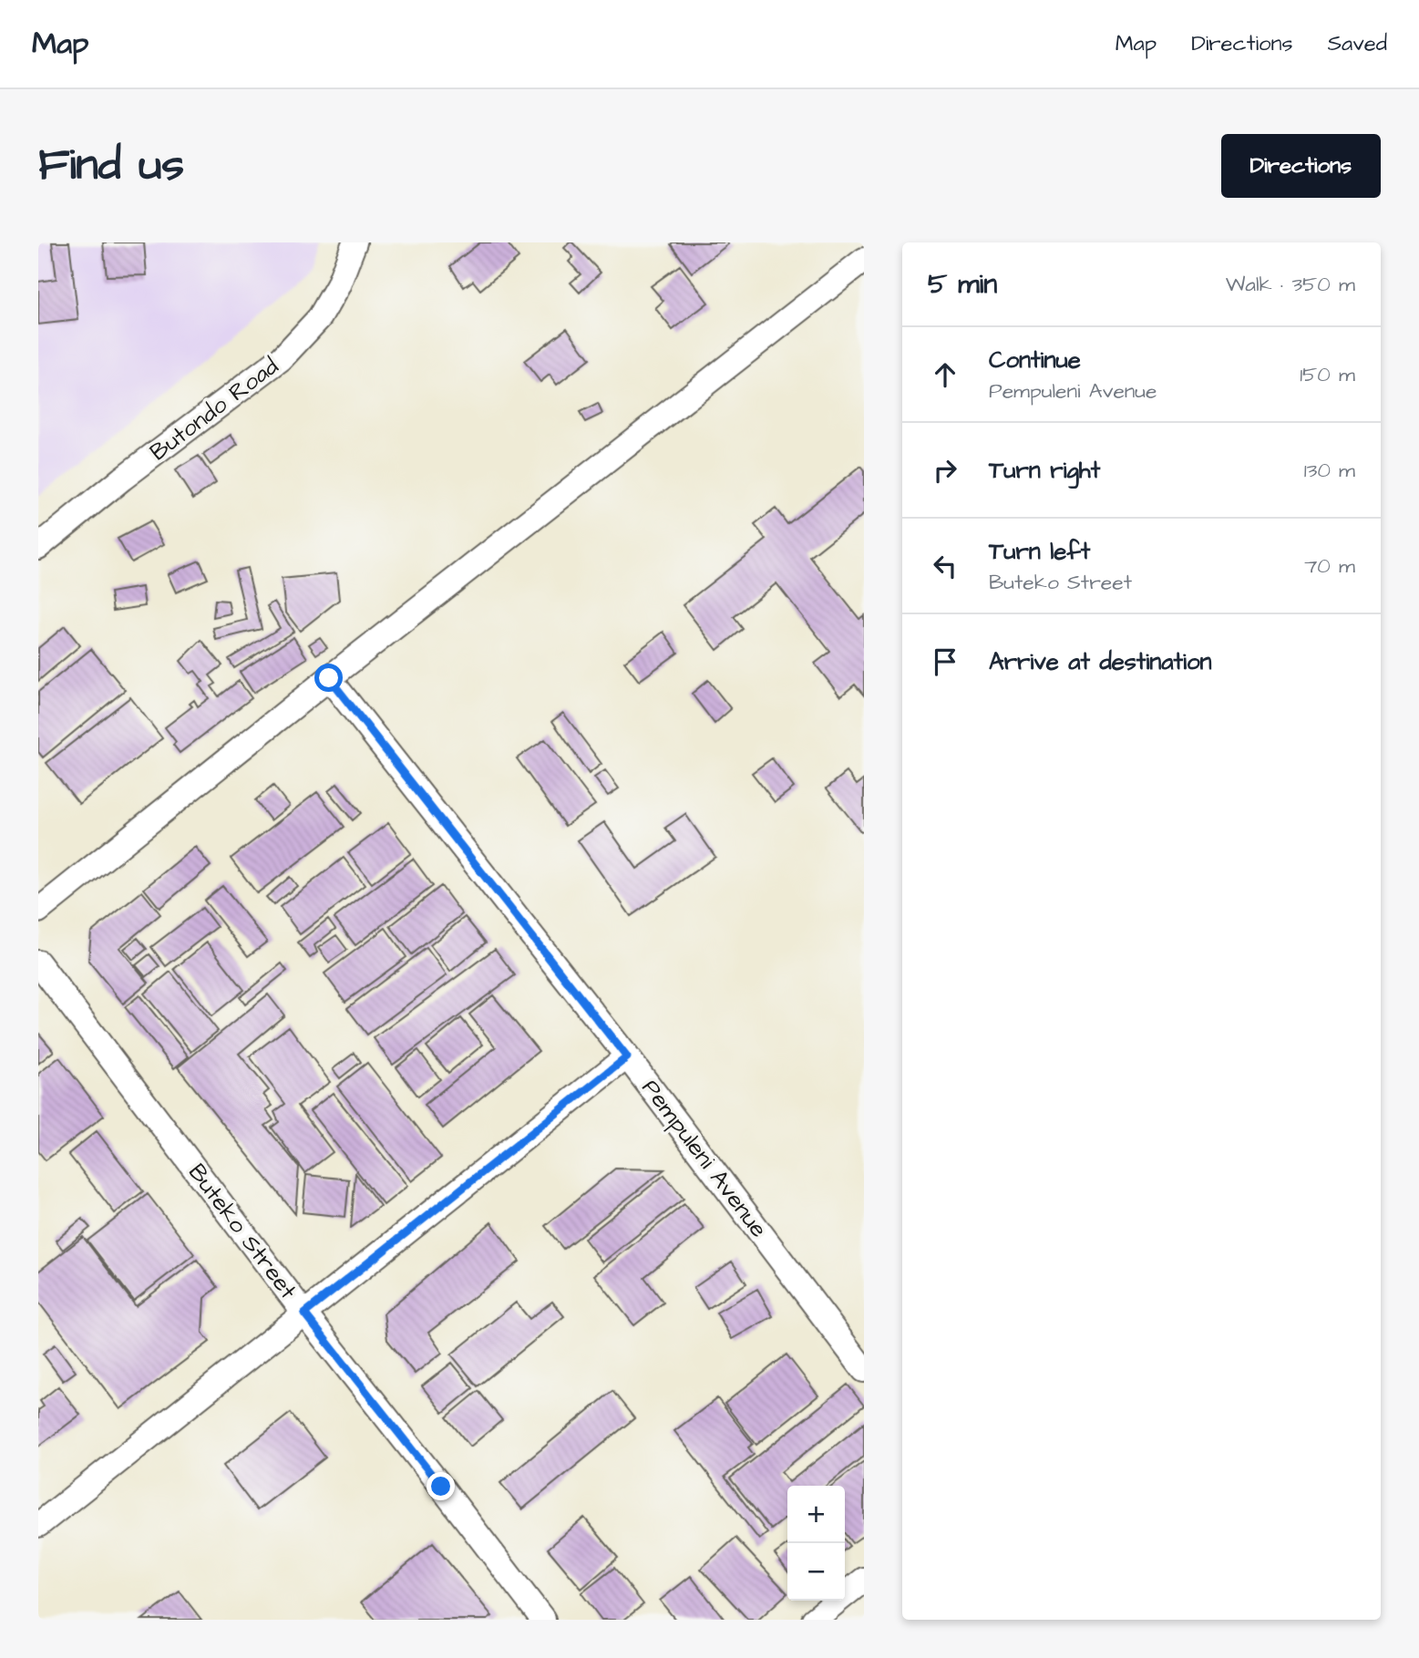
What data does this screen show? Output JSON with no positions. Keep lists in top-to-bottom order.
{
  "streets": {
    "street": ["Butondo Road", "Pempuleni Avenue", "Buteko Street"]
  },
  "page": {
    "header": "Map",
    "nav": ["Map", "Directions", "Saved"],
    "buttons": "Directions",
    "title": "Find us",
    "heading": ["5 min", "Walk · 350 m"],
    "list": [
      ["Continue", "Pempuleni Avenue", "150 m"],
      ["Turn right", "130 m"],
      ["Turn left", "Buteko Street", "70 m"],
      "Arrive at destination"
    ],
    "map_buttons": ["+", "−"]
  }
}
